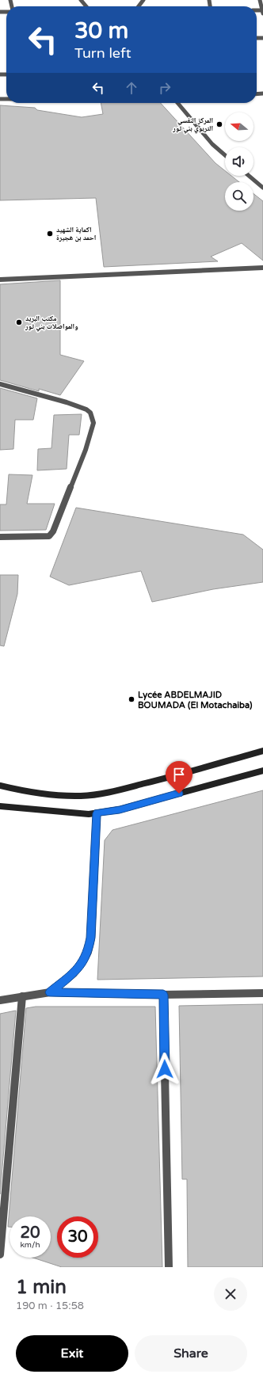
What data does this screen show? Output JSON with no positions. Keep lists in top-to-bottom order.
{
  "places": [
    "المركز النفسي التربوي بني ثور",
    "اكماية الشهيد احمد بن هجيرة",
    "مكتب البريد والمواصلات بني ثور",
    "Lycée ABDELMAJID BOUMADA (El Motachaiba)"
  ],
  "north": "left",
  "page": {
    "turn": ["30 m", "Turn left"],
    "speed": "20 km/h",
    "limit": "30",
    "heading": ["1 min", "190 m · 15:58"],
    "buttons": ["Exit", "Share"]
  }
}
